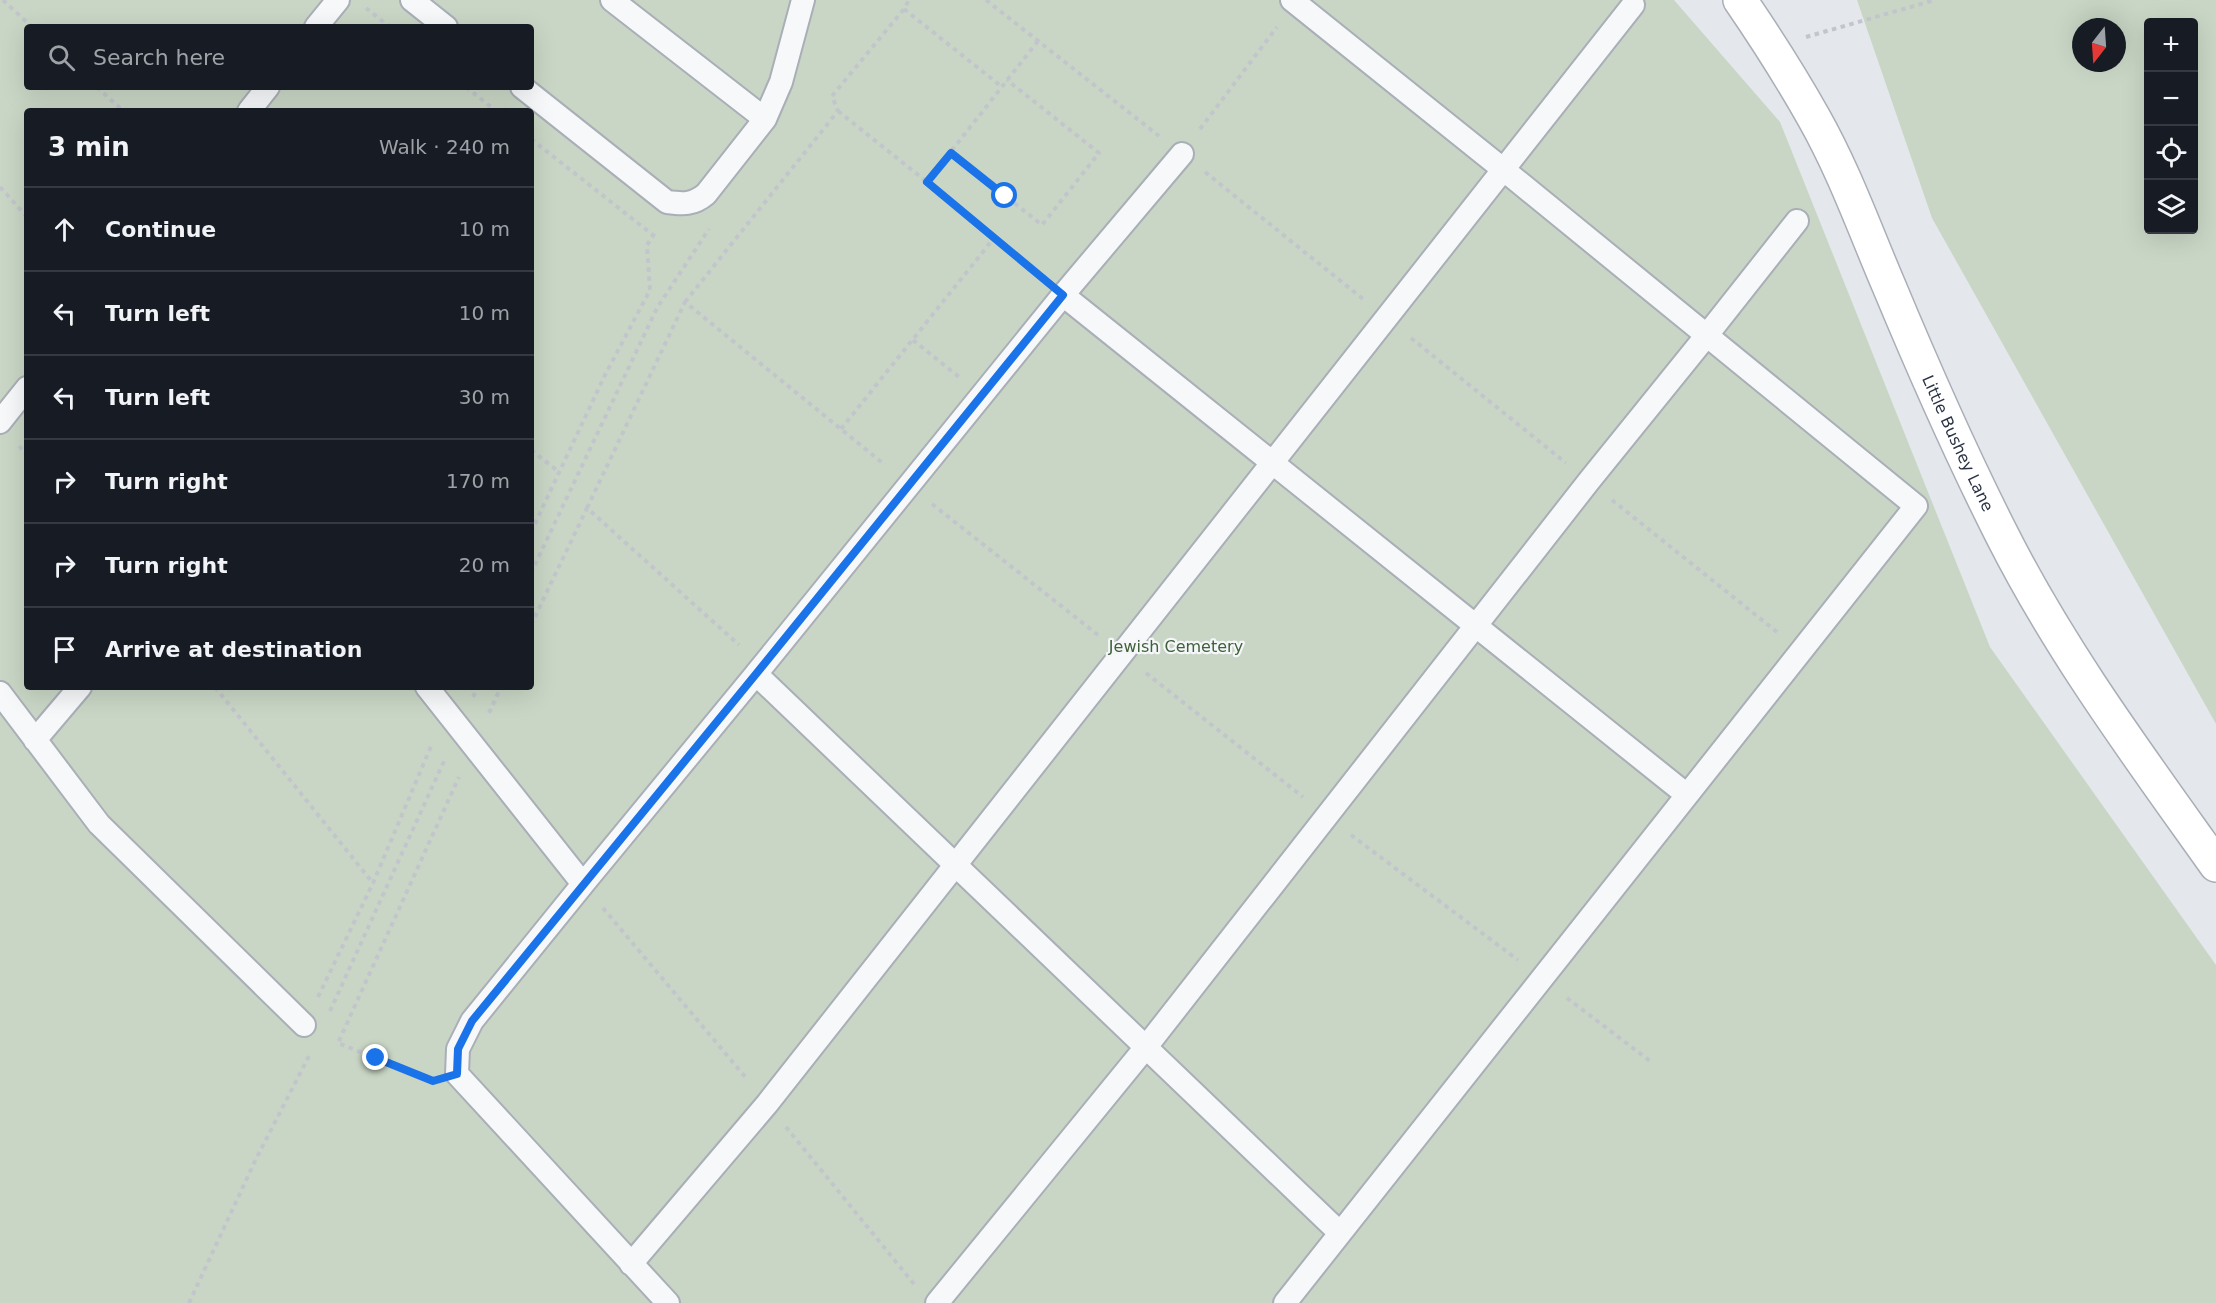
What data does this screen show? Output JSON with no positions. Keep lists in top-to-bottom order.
{
  "streets": {
    "street": ["Little Bushey Lane"]
  },
  "parks": ["Jewish Cemetery"],
  "north": "bottom",
  "page": {
    "map_buttons": ["+", "−"],
    "search": "Search here",
    "heading": ["3 min", "Walk · 240 m"],
    "list": [
      ["Continue", "10 m"],
      ["Turn left", "10 m"],
      ["Turn left", "30 m"],
      ["Turn right", "170 m"],
      ["Turn right", "20 m"],
      "Arrive at destination"
    ]
  }
}
